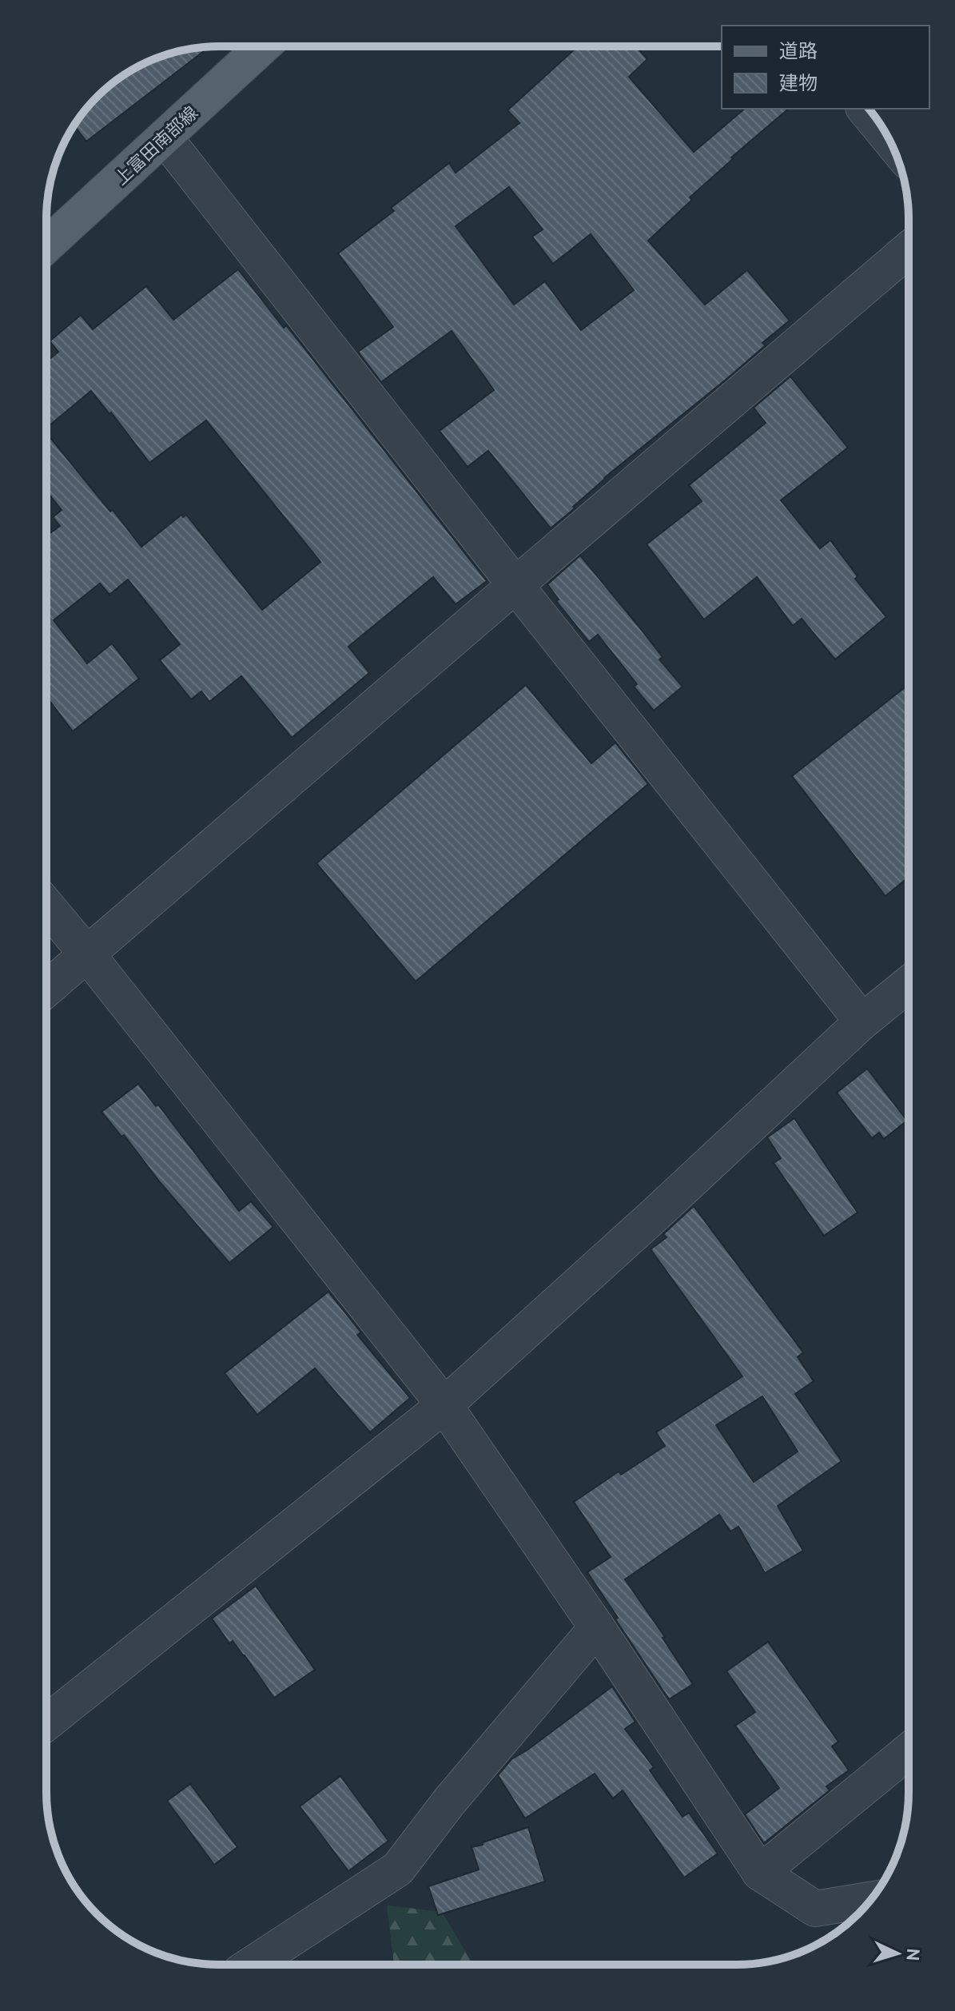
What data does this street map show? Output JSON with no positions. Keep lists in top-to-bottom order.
{
  "streets": {
    "main road": ["上富田南部線"]
  },
  "legend": ["道路", "建物"],
  "north": "right"
}
